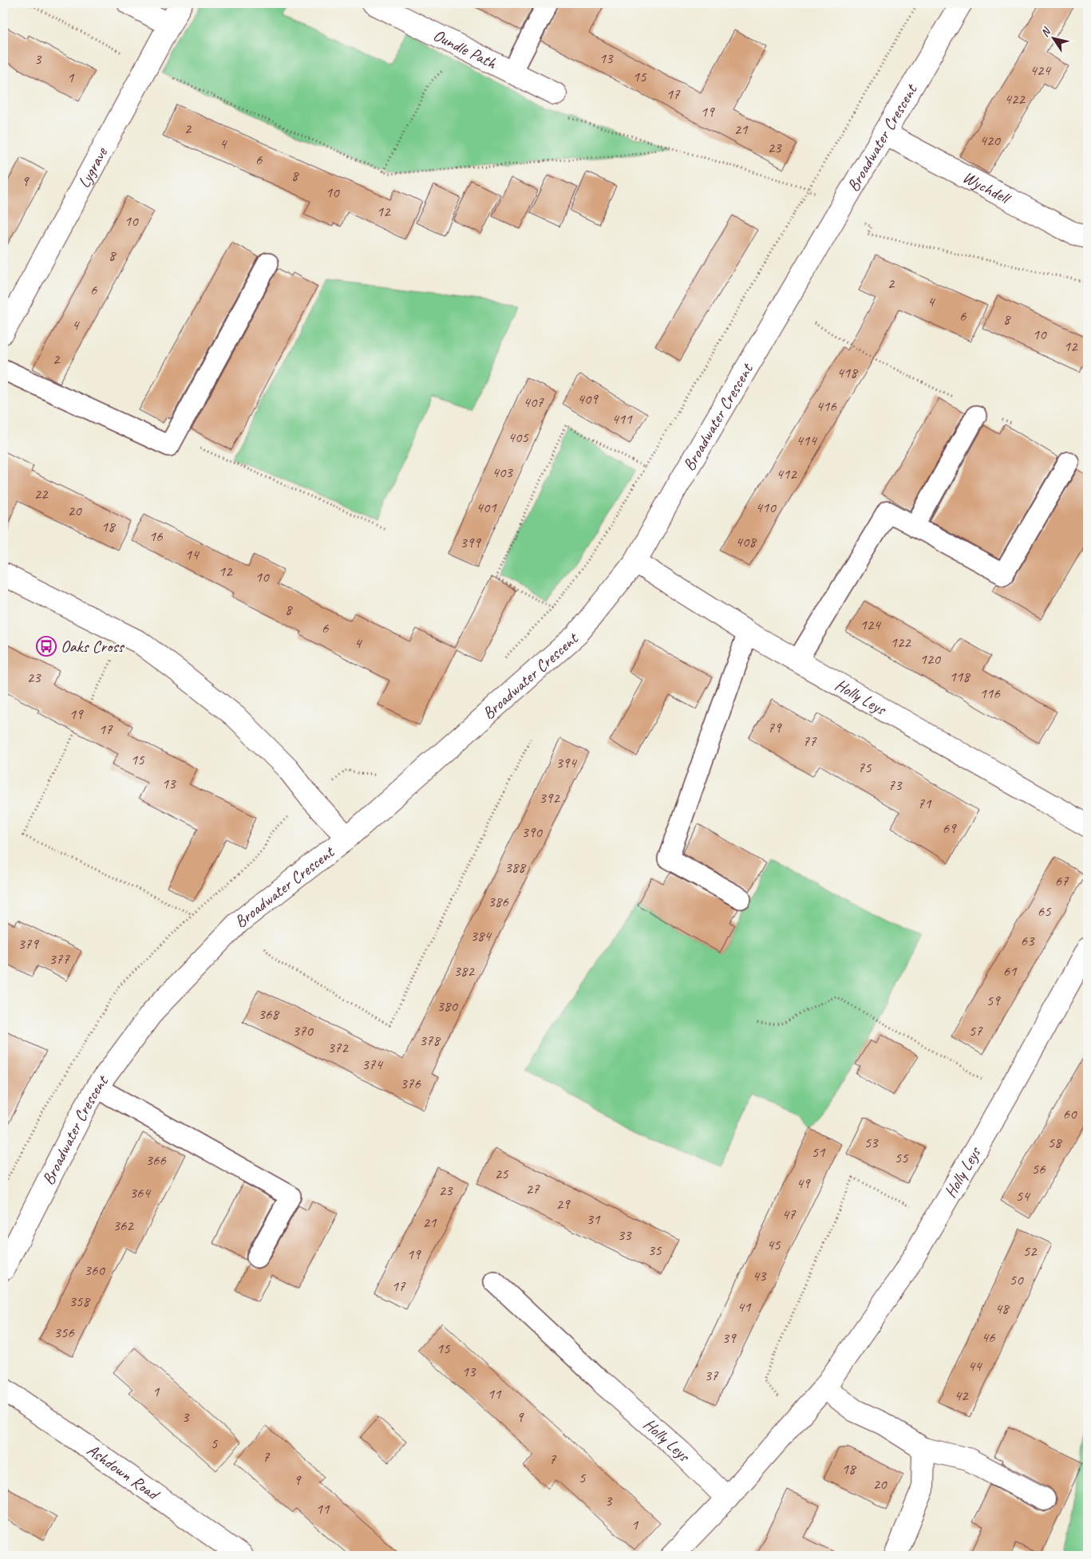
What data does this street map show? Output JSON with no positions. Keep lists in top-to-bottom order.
{
  "streets": {
    "street": [
      "Oundle Path",
      "Broadwater Crescent",
      "Lygrave",
      "Wychdell",
      "Holly Leys",
      "Ashdown Road"
    ]
  },
  "crossings": [
    ["Broadwater Crescent", "Wychdell"],
    ["Broadwater Crescent", "Holly Leys"]
  ],
  "places": {
    "bus stop": ["Oaks Cross"]
  },
  "house_numbers": [
    "13",
    "3",
    "424",
    "15",
    "1",
    "17",
    "422",
    "19",
    "2",
    "21",
    "420",
    "4",
    "23",
    "6",
    "8",
    "9",
    "10",
    "12",
    "10",
    "8",
    "2",
    "6",
    "4",
    "6",
    "8",
    "4",
    "10",
    "12",
    "2",
    "418",
    "409",
    "407",
    "416",
    "411",
    "405",
    "414",
    "403",
    "412",
    "22",
    "401",
    "410",
    "20",
    "18",
    "16",
    "408",
    "399",
    "14",
    "12",
    "10",
    "8",
    "124",
    "6",
    "122",
    "4",
    "120",
    "118",
    "23",
    "116",
    "19",
    "79",
    "17",
    "77",
    "15",
    "394",
    "75",
    "13",
    "73",
    "392",
    "71",
    "69",
    "390",
    "388",
    "67",
    "386",
    "65",
    "384",
    "63",
    "379",
    "377",
    "382",
    "61",
    "59",
    "380",
    "368",
    "370",
    "57",
    "378",
    "372",
    "374",
    "376",
    "60",
    "53",
    "58",
    "51",
    "55",
    "366",
    "56",
    "25",
    "49",
    "27",
    "23",
    "364",
    "54",
    "29",
    "47",
    "31",
    "21",
    "362",
    "33",
    "45",
    "35",
    "52",
    "19",
    "360",
    "43",
    "50",
    "17",
    "358",
    "41",
    "48",
    "356",
    "46",
    "39",
    "15",
    "44",
    "13",
    "37",
    "1",
    "11",
    "42",
    "3",
    "9",
    "5",
    "7",
    "7",
    "18",
    "5",
    "9",
    "20",
    "3",
    "11",
    "1"
  ],
  "north": "top left"
}
